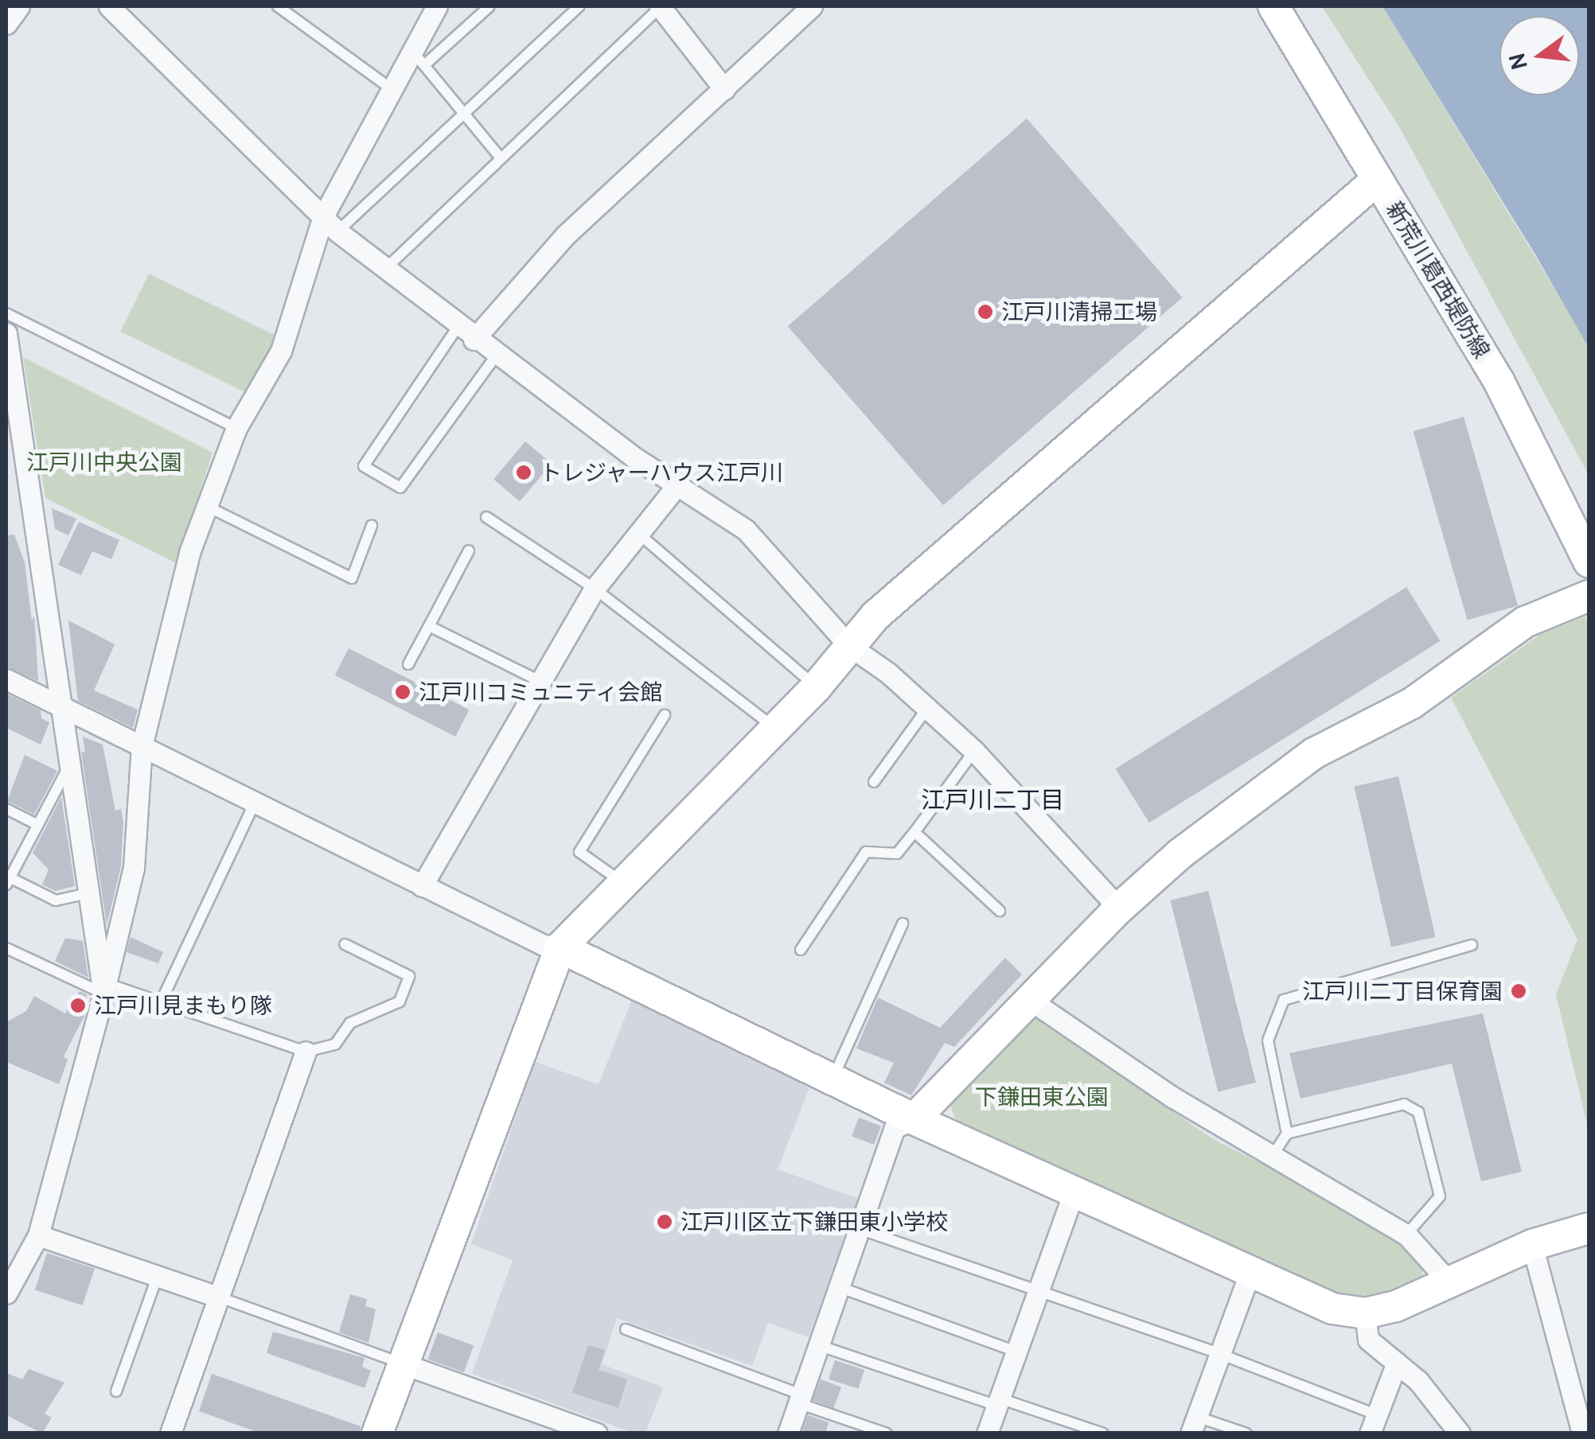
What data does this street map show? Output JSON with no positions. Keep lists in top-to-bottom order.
{
  "streets": {
    "street": ["新荒川葛西堤防線"]
  },
  "districts": ["江戸川二丁目"],
  "parks": ["江戸川中央公園", "下鎌田東公園"],
  "places": [
    "江戸川清掃工場",
    "トレジャーハウス江戸川",
    "江戸川コミュニティ会館",
    "江戸川二丁目保育園",
    "江戸川見まもり隊",
    "江戸川区立下鎌田東小学校"
  ],
  "north": "left"
}
